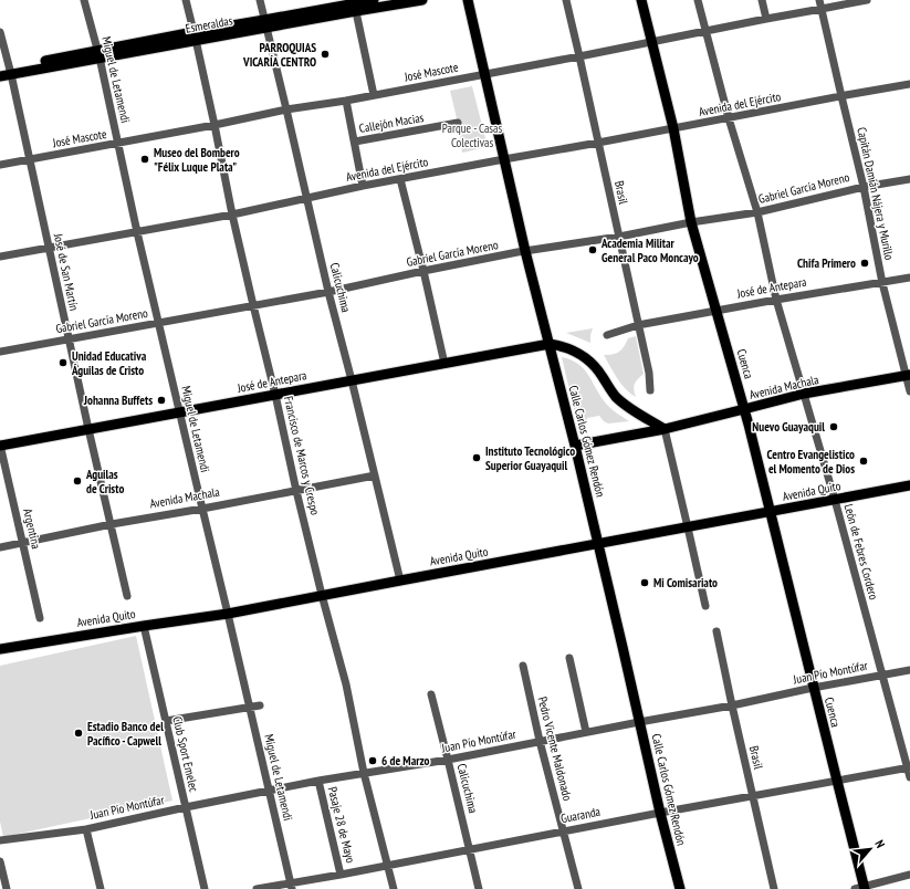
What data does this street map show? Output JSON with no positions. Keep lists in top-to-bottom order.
{
  "streets": {
    "main road": [
      "Esmeraldas",
      "José de Antepara",
      "Cuenca",
      "Avenida Machala",
      "Calle Carlos Gómez Rendón",
      "Avenida Quito"
    ],
    "street": [
      "José Mascote",
      "Miguel de Letamendi",
      "Avenida del Ejército",
      "Callejón Macias",
      "Gabriel García Moreno",
      "Brasil",
      "Capitán Damián Nájera y Murillo",
      "José de San Martín",
      "Calicuchima",
      "Francisco de Marcos y Crespo",
      "Argentina",
      "León de Febres Cordero",
      "Juan Pío Montúfar",
      "Pedro Vicente Maldonado",
      "Club Sport Emelec",
      "Guaranda",
      "Pasaje 28 de Mayo"
    ]
  },
  "crossings": [
    ["Esmeraldas", "Miguel de Letamendi"],
    ["Esmeraldas", "José de San Martín"],
    ["Esmeraldas", "Calicuchima"],
    ["Esmeraldas", "Francisco de Marcos y Crespo"],
    ["José Mascote", "Miguel de Letamendi"],
    ["José Mascote", "Brasil"],
    ["José Mascote", "Capitán Damián Nájera y Murillo"],
    ["José Mascote", "José de San Martín"],
    ["José Mascote", "Calicuchima"],
    ["José Mascote", "Cuenca"],
    ["José Mascote", "Calle Carlos Gómez Rendón"],
    ["José Mascote", "Francisco de Marcos y Crespo"],
    ["José Mascote", "León de Febres Cordero"],
    ["Miguel de Letamendi", "Avenida del Ejército"],
    ["Miguel de Letamendi", "Gabriel García Moreno"],
    ["Miguel de Letamendi", "José de Antepara"],
    ["Miguel de Letamendi", "Avenida Machala"],
    ["Miguel de Letamendi", "Avenida Quito"],
    ["Miguel de Letamendi", "Juan Pío Montúfar"],
    ["Miguel de Letamendi", "Guaranda"],
    ["Avenida del Ejército", "Brasil"],
    ["Avenida del Ejército", "Capitán Damián Nájera y Murillo"],
    ["Avenida del Ejército", "José de San Martín"],
    ["Avenida del Ejército", "Calicuchima"],
    ["Avenida del Ejército", "Cuenca"],
    ["Avenida del Ejército", "Calle Carlos Gómez Rendón"],
    ["Avenida del Ejército", "Francisco de Marcos y Crespo"],
    ["Avenida del Ejército", "León de Febres Cordero"],
    ["Gabriel García Moreno", "Brasil"],
    ["Gabriel García Moreno", "Capitán Damián Nájera y Murillo"],
    ["Gabriel García Moreno", "José de San Martín"],
    ["Gabriel García Moreno", "Calicuchima"],
    ["Gabriel García Moreno", "Cuenca"],
    ["Gabriel García Moreno", "Calle Carlos Gómez Rendón"],
    ["Gabriel García Moreno", "Francisco de Marcos y Crespo"],
    ["Gabriel García Moreno", "León de Febres Cordero"],
    ["Brasil", "José de Antepara"],
    ["Brasil", "Juan Pío Montúfar"],
    ["Brasil", "Guaranda"],
    ["Capitán Damián Nájera y Murillo", "José de Antepara"],
    ["Capitán Damián Nájera y Murillo", "Avenida Machala"],
    ["José de San Martín", "José de Antepara"],
    ["José de San Martín", "Avenida Machala"],
    ["Calicuchima", "José de Antepara"],
    ["Calicuchima", "Avenida Machala"],
    ["Calicuchima", "Avenida Quito"],
    ["Calicuchima", "Juan Pío Montúfar"],
    ["Calicuchima", "Guaranda"],
    ["José de Antepara", "Cuenca"],
    ["José de Antepara", "Calle Carlos Gómez Rendón"],
    ["José de Antepara", "Francisco de Marcos y Crespo"],
    ["José de Antepara", "Argentina"],
    ["José de Antepara", "León de Febres Cordero"],
    ["Cuenca", "Avenida Machala"],
    ["Cuenca", "Avenida Quito"],
    ["Cuenca", "Juan Pío Montúfar"],
    ["Cuenca", "Guaranda"],
    ["Avenida Machala", "Calle Carlos Gómez Rendón"],
    ["Avenida Machala", "Francisco de Marcos y Crespo"],
    ["Avenida Machala", "Argentina"],
    ["Avenida Machala", "León de Febres Cordero"],
    ["Calle Carlos Gómez Rendón", "Avenida Quito"],
    ["Calle Carlos Gómez Rendón", "Juan Pío Montúfar"],
    ["Calle Carlos Gómez Rendón", "Guaranda"],
    ["Francisco de Marcos y Crespo", "Avenida Quito"],
    ["Francisco de Marcos y Crespo", "Juan Pío Montúfar"],
    ["Francisco de Marcos y Crespo", "Guaranda"],
    ["Avenida Quito", "León de Febres Cordero"],
    ["Avenida Quito", "Club Sport Emelec"],
    ["León de Febres Cordero", "Juan Pío Montúfar"],
    ["León de Febres Cordero", "Guaranda"],
    ["Juan Pío Montúfar", "Pedro Vicente Maldonado"],
    ["Juan Pío Montúfar", "Club Sport Emelec"],
    ["Juan Pío Montúfar", "Pasaje 28 de Mayo"],
    ["Pedro Vicente Maldonado", "Guaranda"],
    ["Guaranda", "Pasaje 28 de Mayo"]
  ],
  "parks": ["Parque - Casas Colectivas"],
  "places": [
    "PARROQUIAS VICARÍA CENTRO",
    "Museo del Bombero \"Félix Luque Plata\"",
    "Academia Militar General Paco Moncayo",
    "Chifa Primero",
    "Unidad Educativa Águilas de Cristo",
    "Johanna Buffets",
    "Nuevo Guayaquil",
    "Instituto Tecnológico Superior Guayaquil",
    "Centro Evangelistico el Momento de Dios",
    "Aguilas de Cristo",
    "Mi Comisariato",
    "Estadio Banco del Pacífico - Capwell",
    "6 de Marzo"
  ],
  "north": "top right"
}
